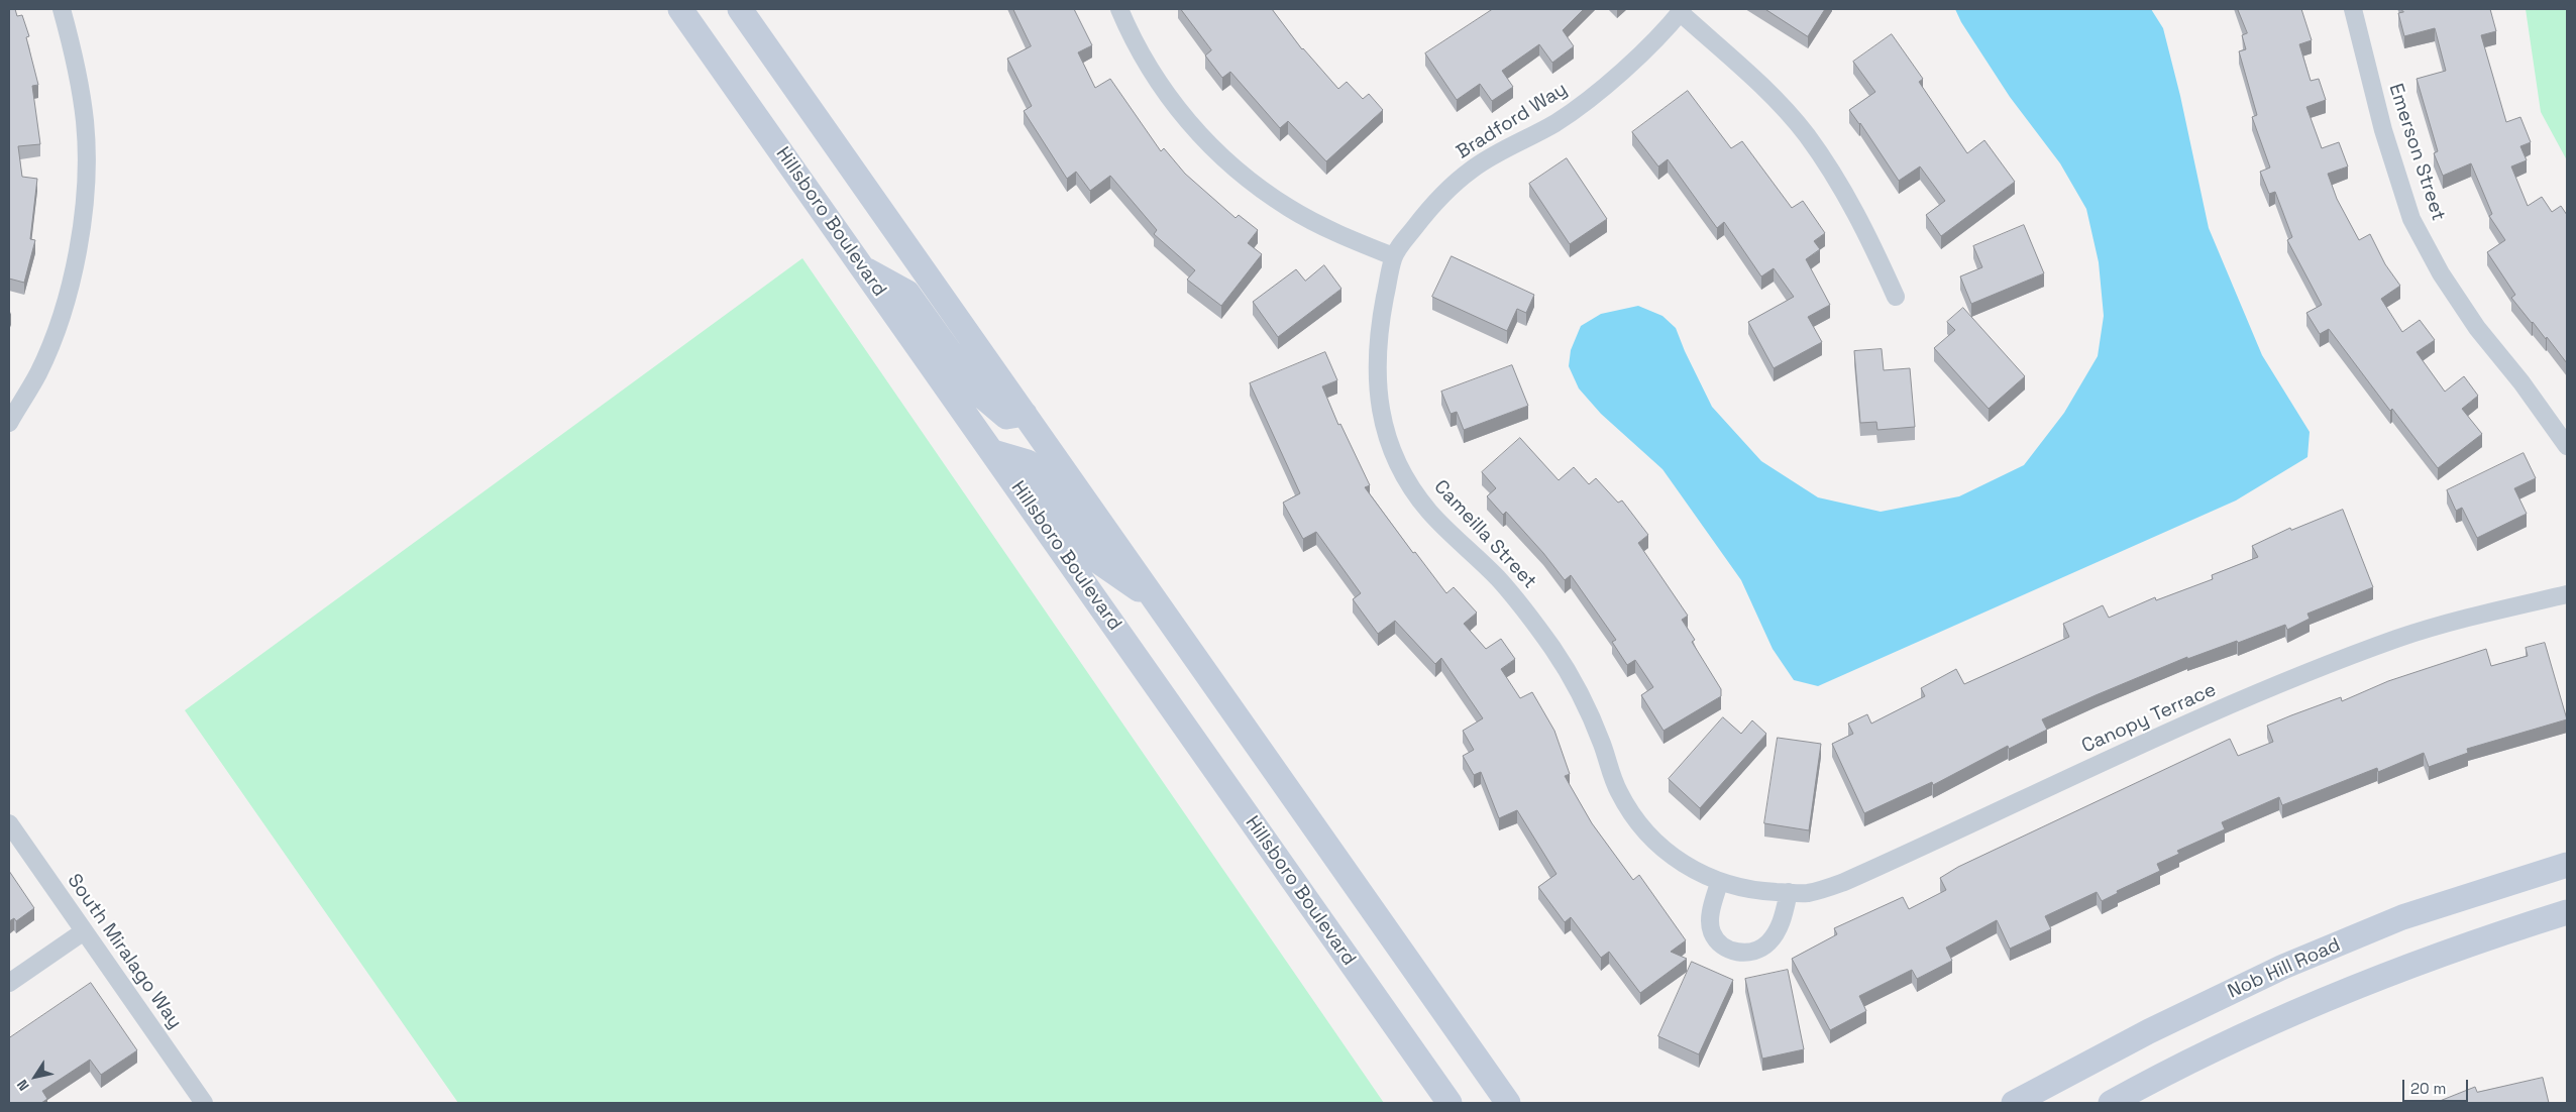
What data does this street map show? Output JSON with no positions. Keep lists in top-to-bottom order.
{
  "streets": {
    "street": [
      "Bradford Way",
      "Emerson Street",
      "Hillsboro Boulevard",
      "Cameilla Street",
      "Canopy Terrace",
      "South Miralago Way",
      "Nob Hill Road"
    ]
  },
  "crossings": [
    ["Bradford Way", "Cameilla Street"],
    ["Cameilla Street", "Canopy Terrace"]
  ],
  "scale_bar": "20 m",
  "north": "bottom left"
}
